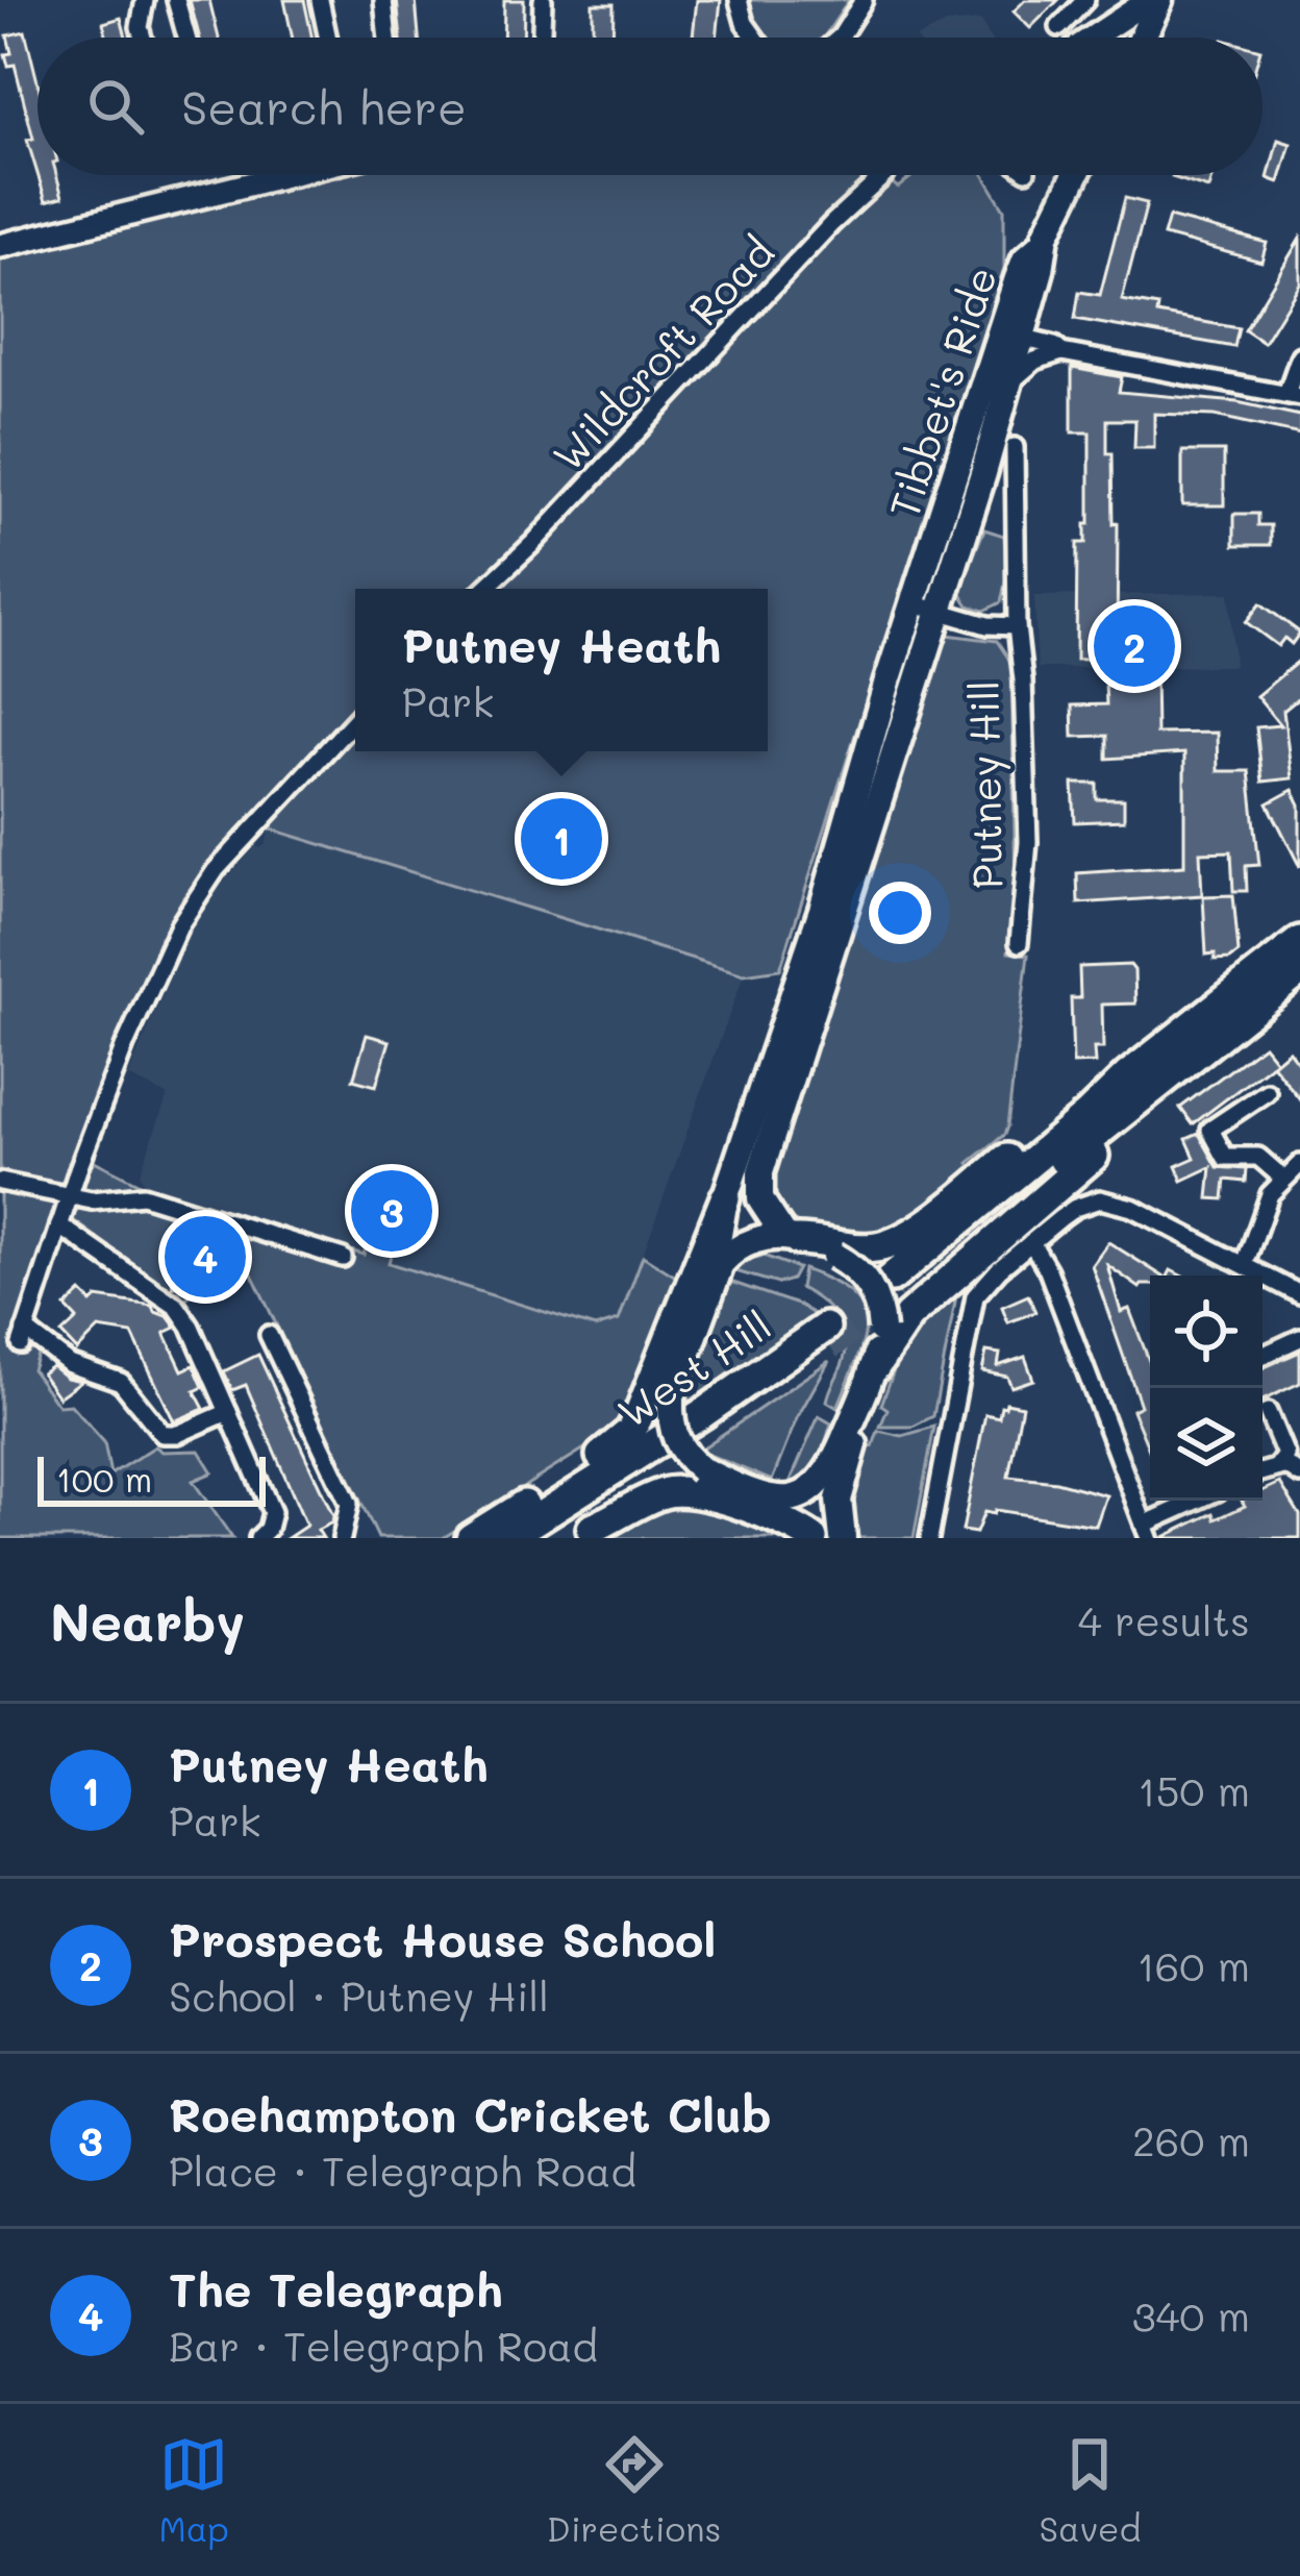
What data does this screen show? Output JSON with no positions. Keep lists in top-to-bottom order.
{
  "streets": {
    "highway": ["West Hill"],
    "main road": ["Tibbet's Ride"],
    "street": ["Wildcroft Road", "Putney Hill"]
  },
  "crossings": [
    ["Tibbet's Ride", "Putney Hill"]
  ],
  "scale_bar": "100 m",
  "page": {
    "search": "Search here",
    "popup": ["Putney Heath", "Park"],
    "pins": [
      "2",
      "1",
      "3",
      "4"
    ],
    "scale": "100 m",
    "heading": ["Nearby", "4 results"],
    "list": [
      {
        "mark": "1",
        "name": "Putney Heath",
        "note": "Park",
        "value": "150 m"
      },
      {
        "mark": "2",
        "name": "Prospect House School",
        "note": "School · Putney Hill",
        "value": "160 m"
      },
      {
        "mark": "3",
        "name": "Roehampton Cricket Club",
        "note": "Place · Telegraph Road",
        "value": "260 m"
      },
      {
        "mark": "4",
        "name": "The Telegraph",
        "note": "Bar · Telegraph Road",
        "value": "340 m"
      }
    ],
    "nav": ["Map", "Directions", "Saved"]
  }
}
